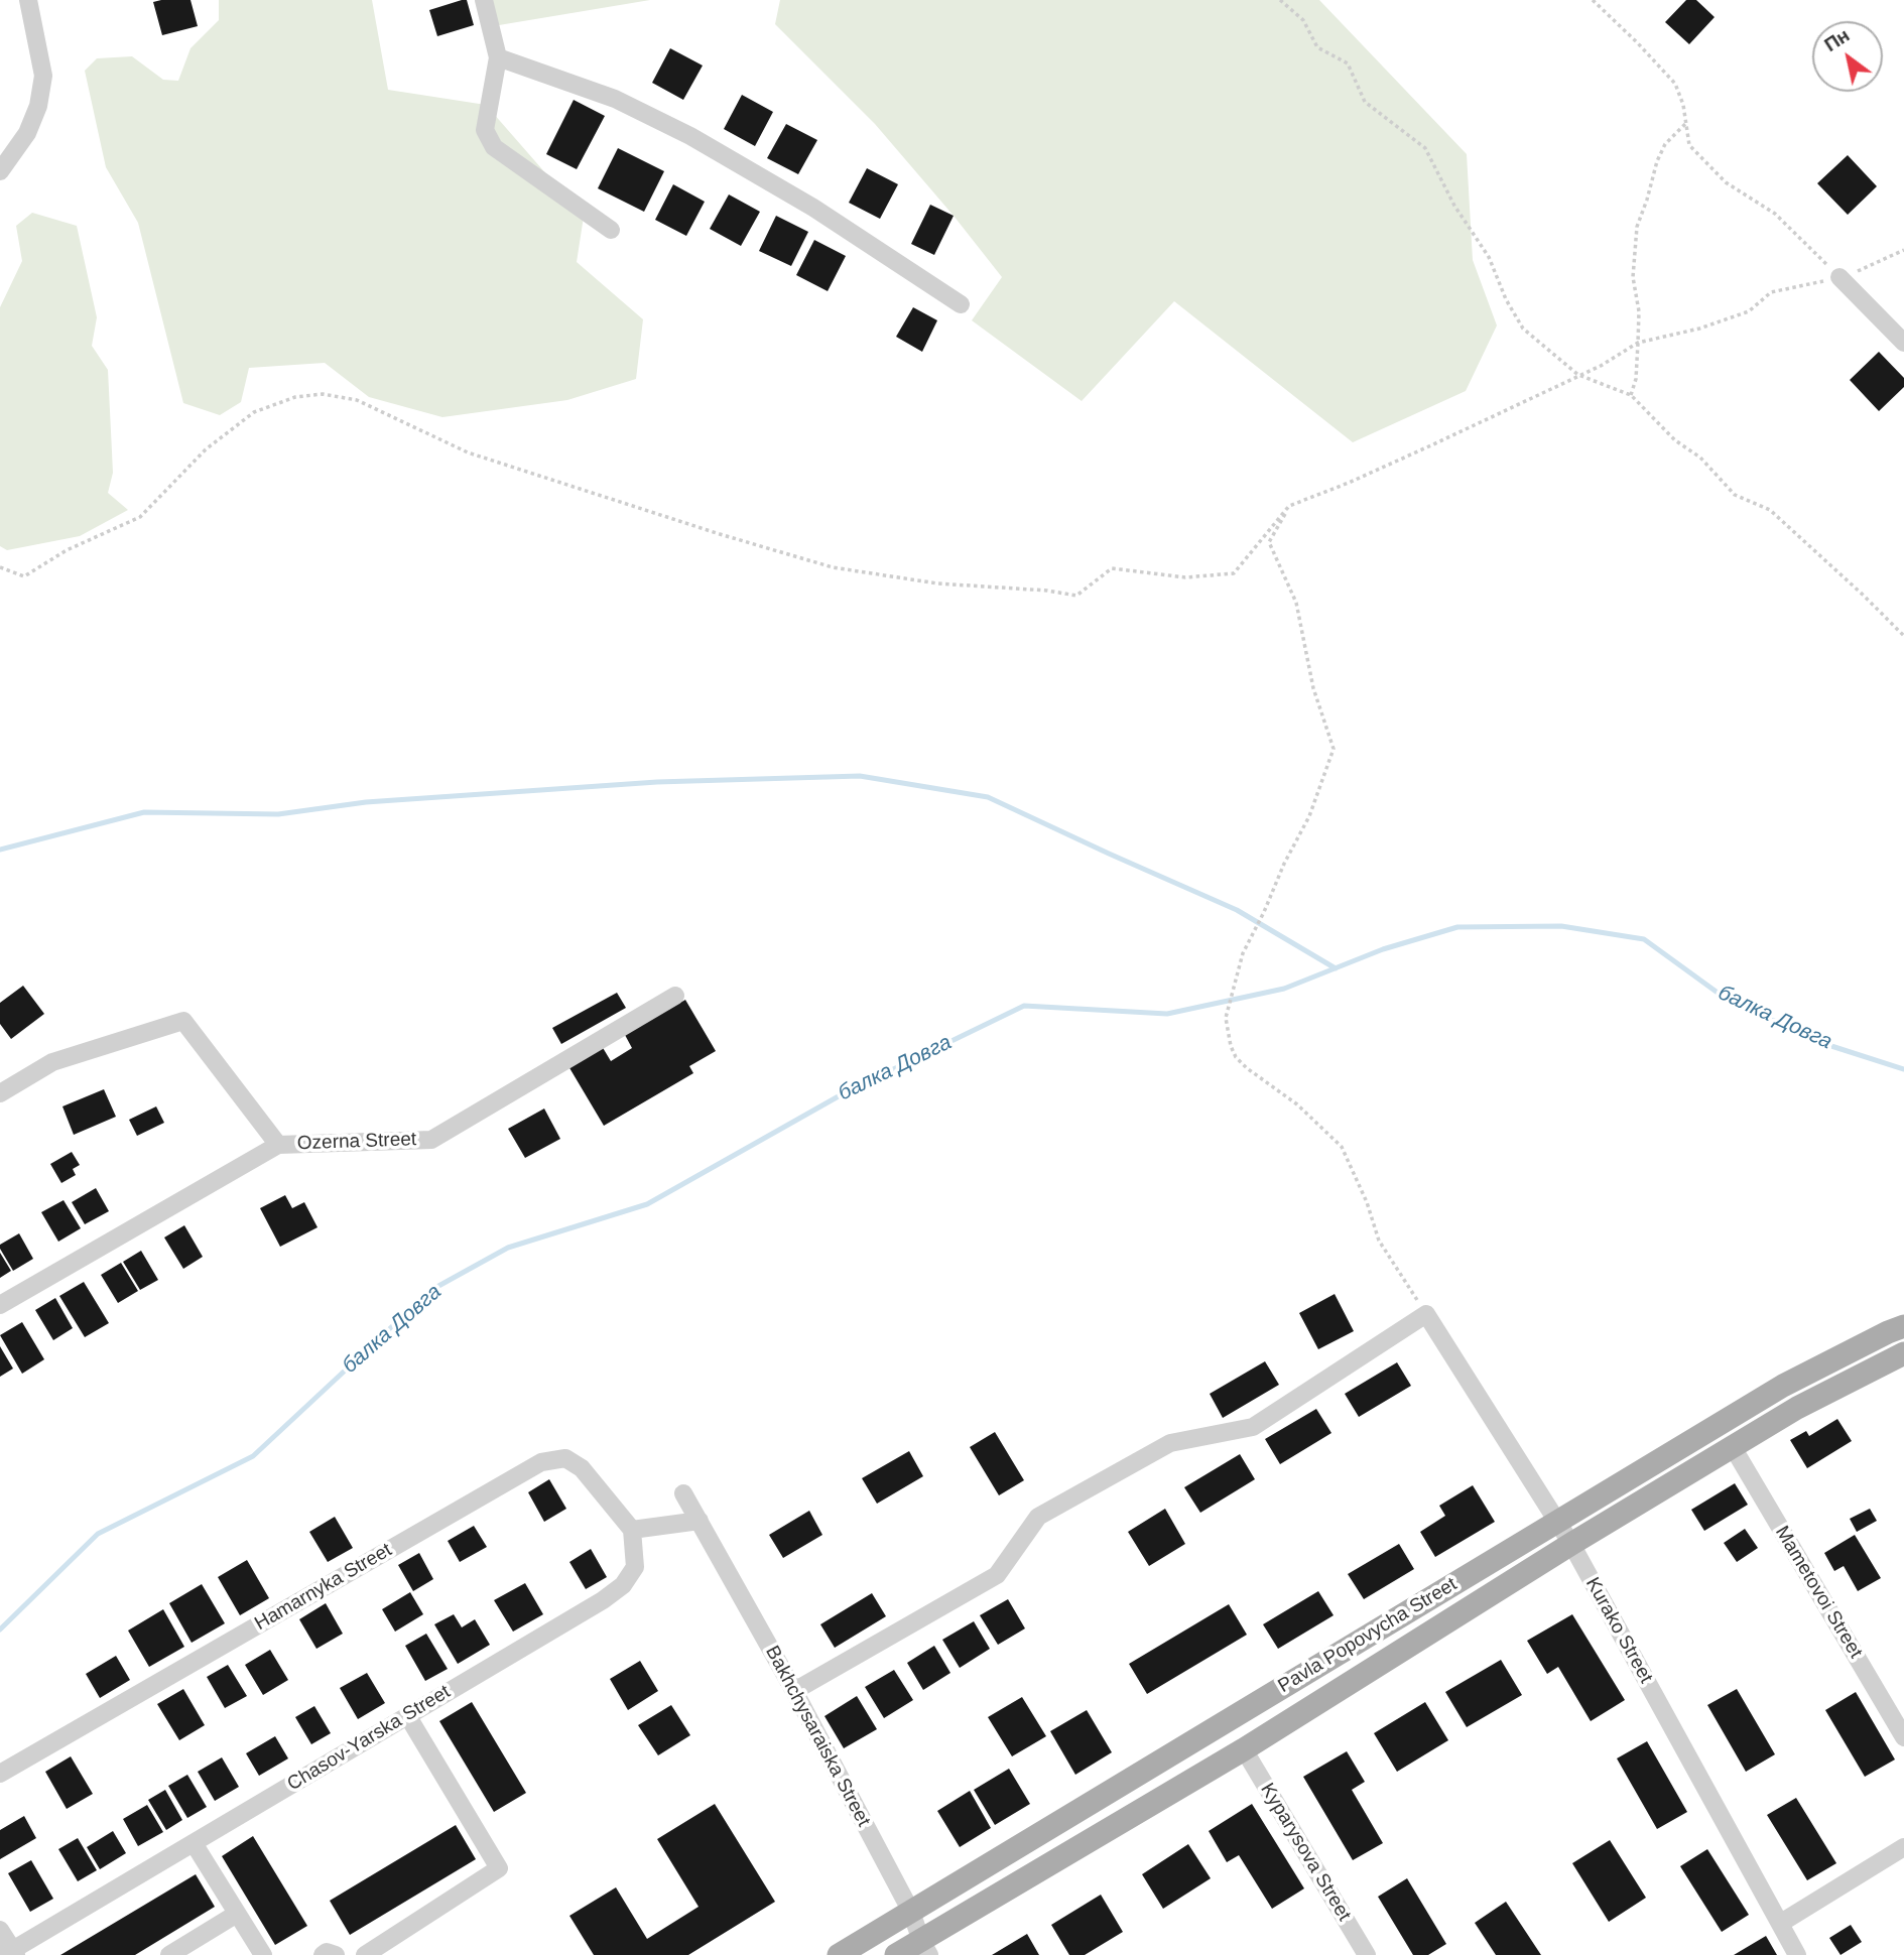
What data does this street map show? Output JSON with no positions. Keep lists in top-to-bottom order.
{
  "streets": {
    "main road": ["Pavla Popovycha Street"],
    "street": [
      "Ozerna Street",
      "Hamarnyka Street",
      "Mametovoi Street",
      "Kurako Street",
      "Bakhchysaraiska Street",
      "Chasov-Yarska Street",
      "Kyparysova Street"
    ]
  },
  "crossings": [
    ["Hamarnyka Street", "Chasov-Yarska Street"],
    ["Mametovoi Street", "Pavla Popovycha Street"],
    ["Kurako Street", "Pavla Popovycha Street"],
    ["Pavla Popovycha Street", "Bakhchysaraiska Street"],
    ["Pavla Popovycha Street", "Kyparysova Street"]
  ],
  "water": ["балка Довга"],
  "north": "top left"
}
